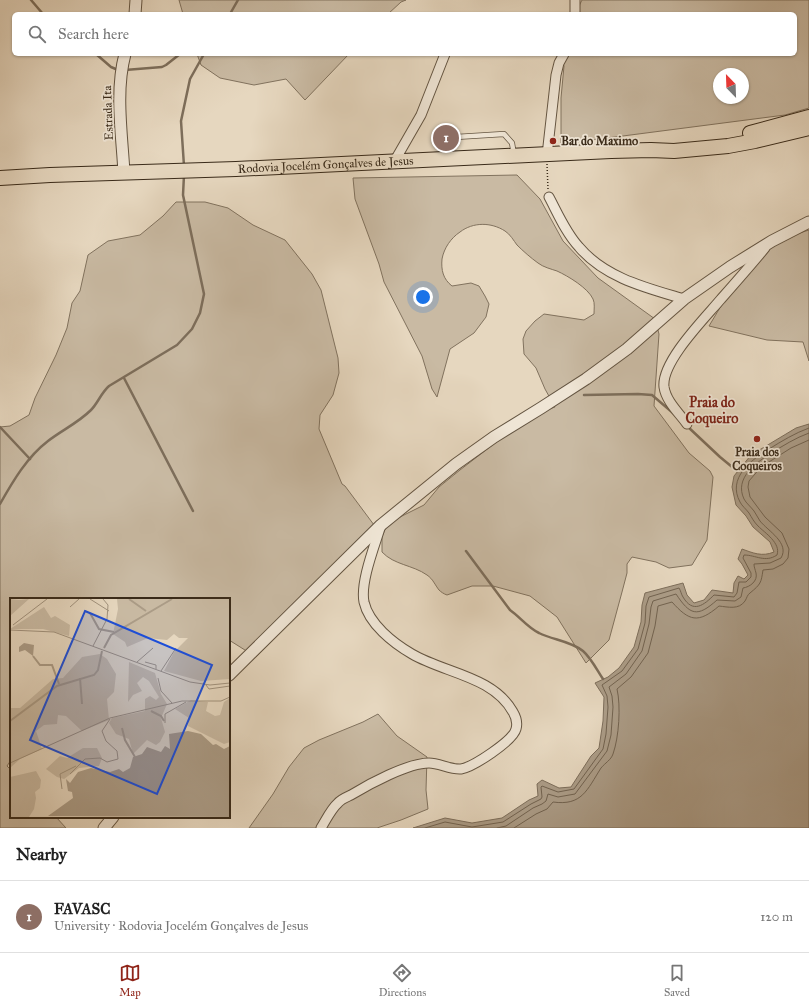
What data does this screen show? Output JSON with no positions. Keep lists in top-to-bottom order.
{
  "streets": {
    "main road": ["Rodovia Jocelém Gonçalves de Jesus"],
    "street": ["Estrada Ita"]
  },
  "crossings": [
    ["Estrada Ita", "Rodovia Jocelém Gonçalves de Jesus"]
  ],
  "districts": ["Praia do Coqueiro"],
  "places": ["Bar do Maximo", "Praia dos Coqueiros"],
  "north": "top left",
  "page": {
    "search": "Search here",
    "pins": "1",
    "heading": "Nearby",
    "list": [
      {
        "mark": "1",
        "name": "FAVASC",
        "note": "University · Rodovia Jocelém Gonçalves de Jesus",
        "value": "120 m"
      }
    ],
    "nav": ["Map", "Directions", "Saved"]
  }
}
